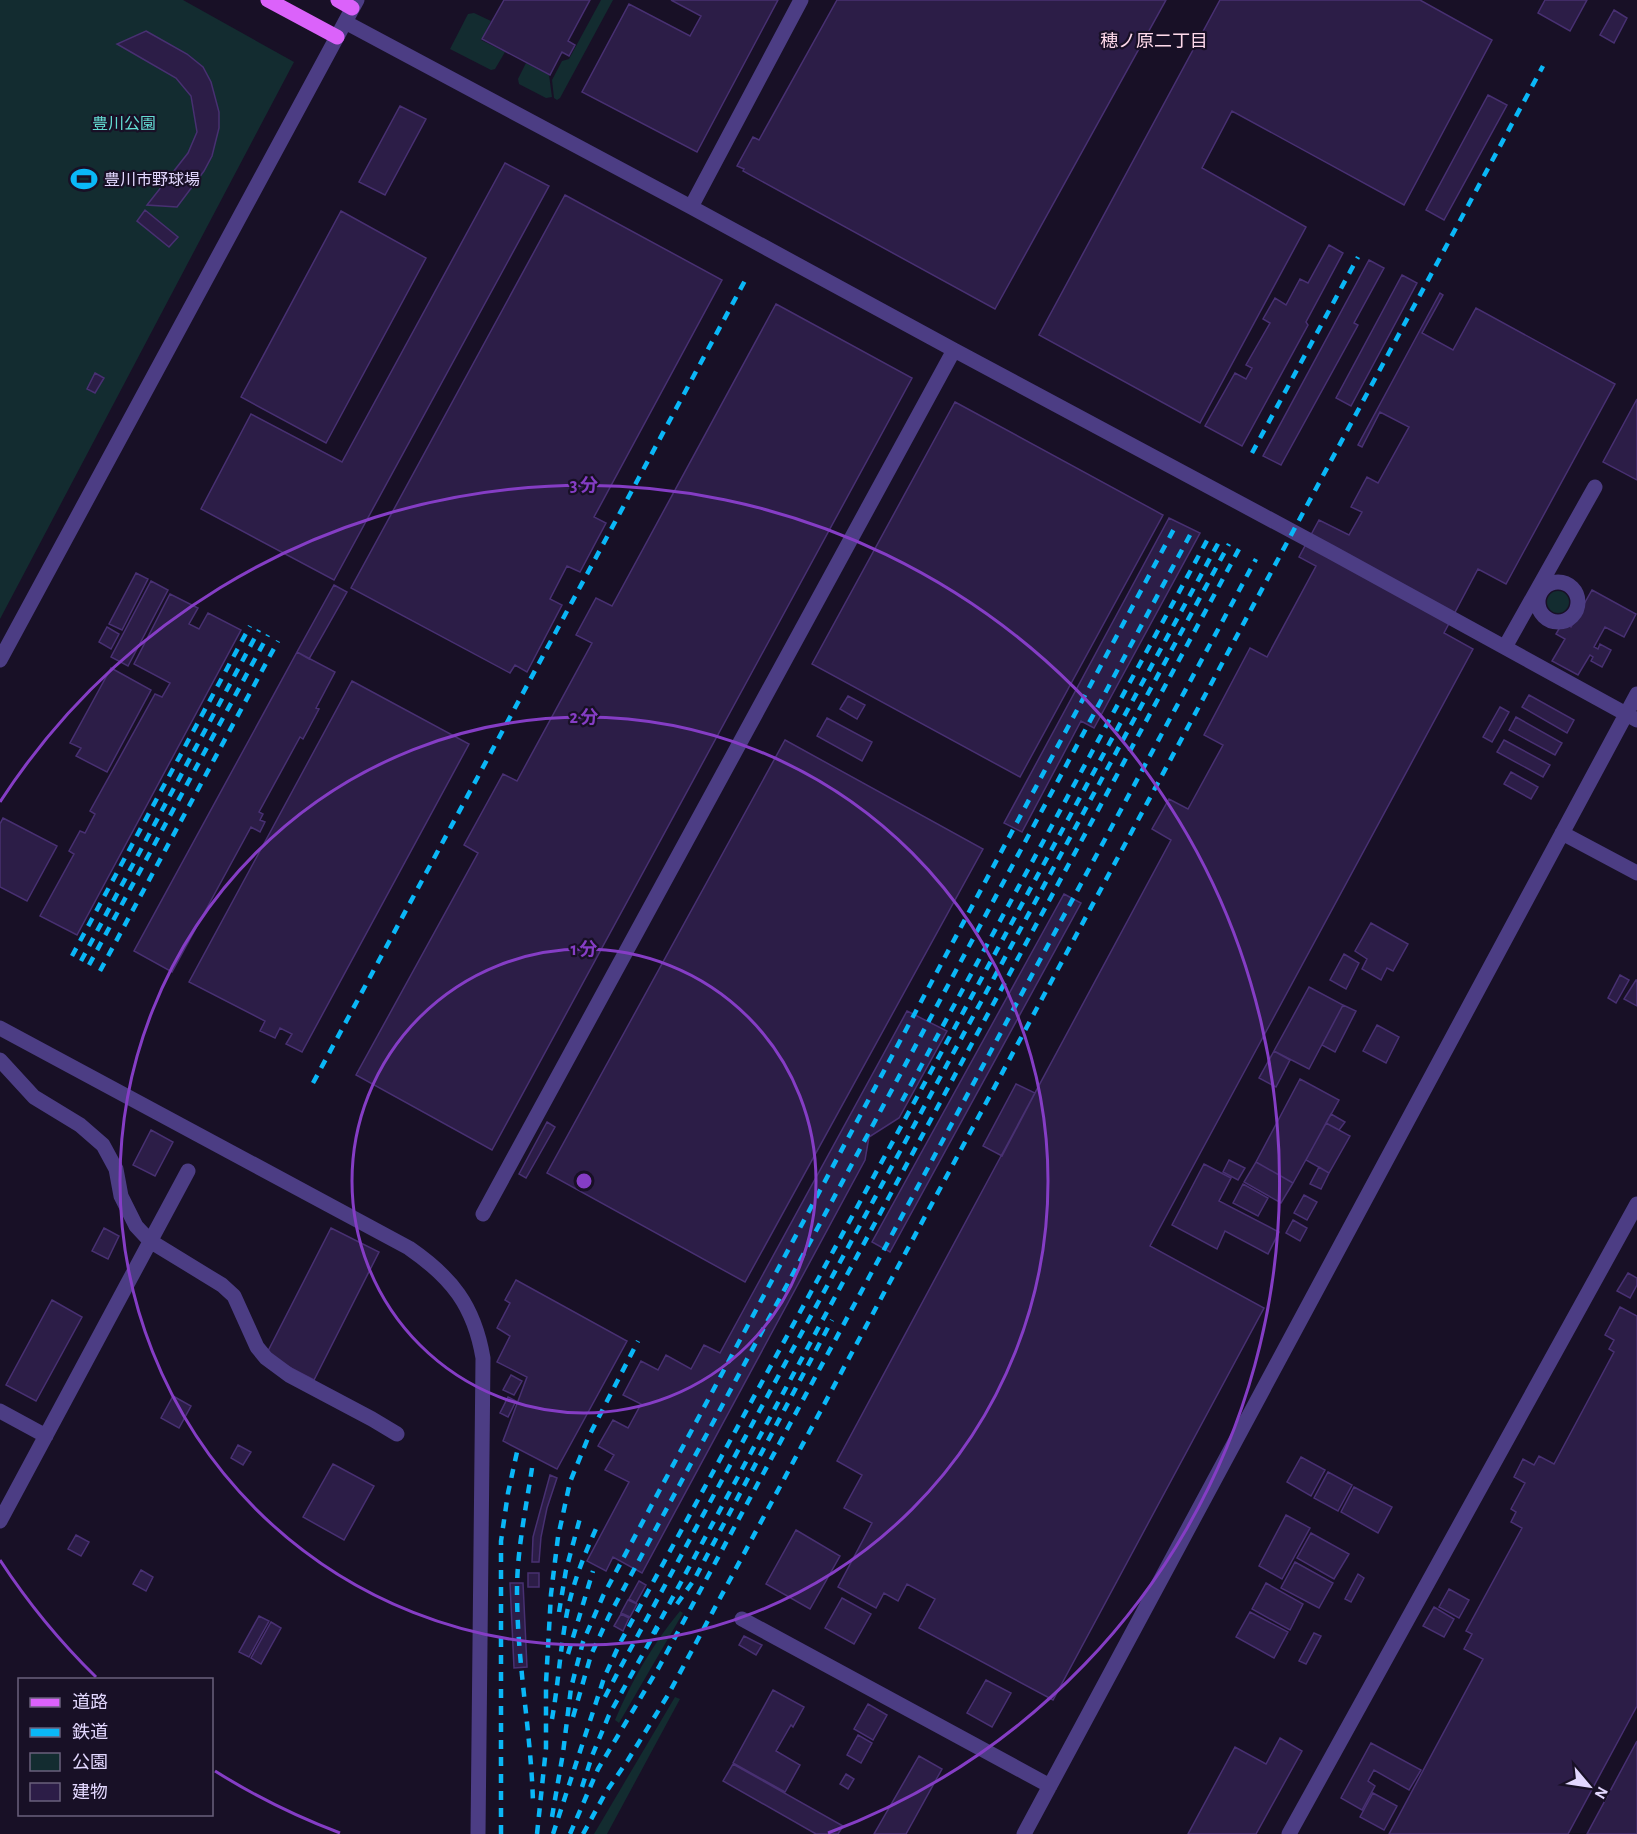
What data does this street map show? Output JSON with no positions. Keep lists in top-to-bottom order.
{
  "districts": ["穂ノ原二丁目"],
  "parks": ["豊川公園"],
  "places": {
    "sports": ["豊川市野球場"]
  },
  "legend": [
    "道路",
    "鉄道",
    "公園",
    "建物"
  ],
  "north": "bottom right",
  "rings": ["3 分", "2 分", "1 分"]
}
